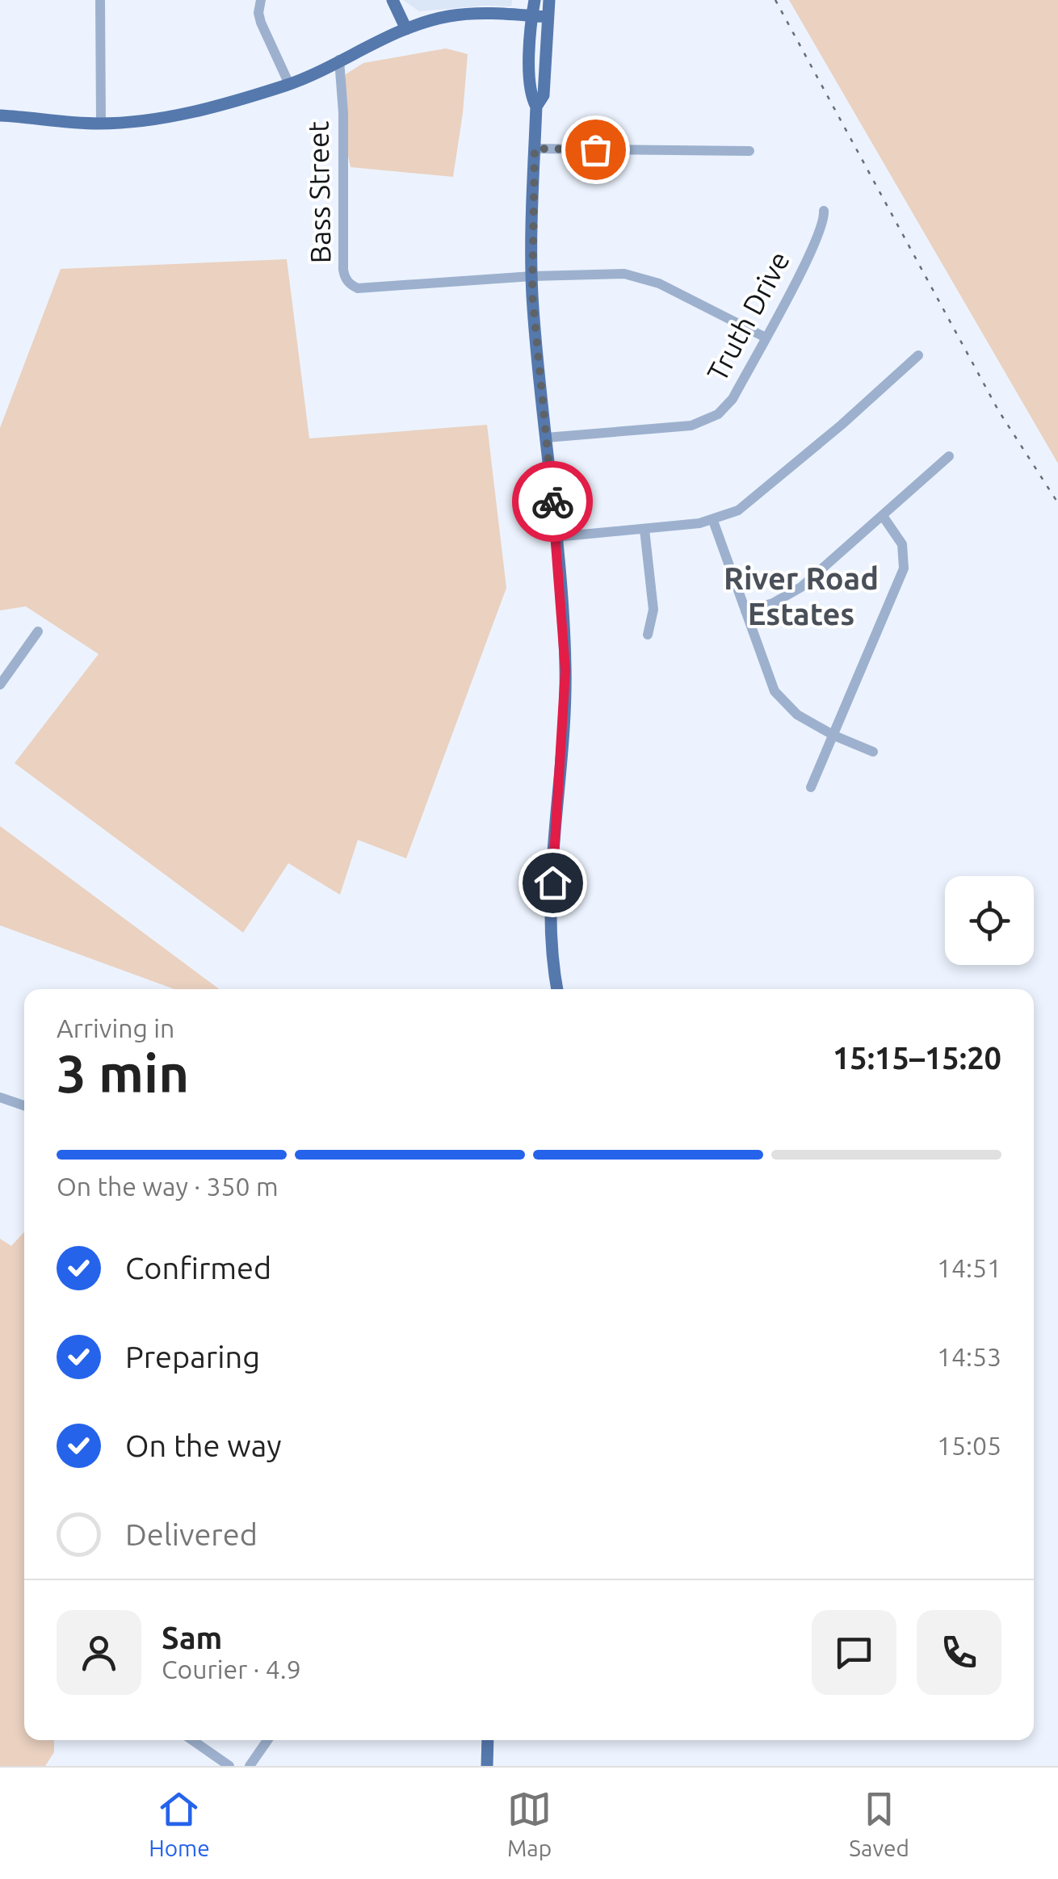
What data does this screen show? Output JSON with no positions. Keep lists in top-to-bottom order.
{
  "streets": {
    "street": ["Bass Street", "Truth Drive"]
  },
  "districts": ["River Road Estates"],
  "page": {
    "heading": ["3 min", "Arriving in", "15:15–15:20"],
    "panel": ["Sam", "Courier · 4.9"],
    "bar": "On the way · 350 m",
    "list": [
      ["Confirmed", "14:51"],
      ["Preparing", "14:53"],
      ["On the way", "15:05"],
      "Delivered"
    ],
    "tabs": ["Home", "Map", "Saved"]
  }
}
